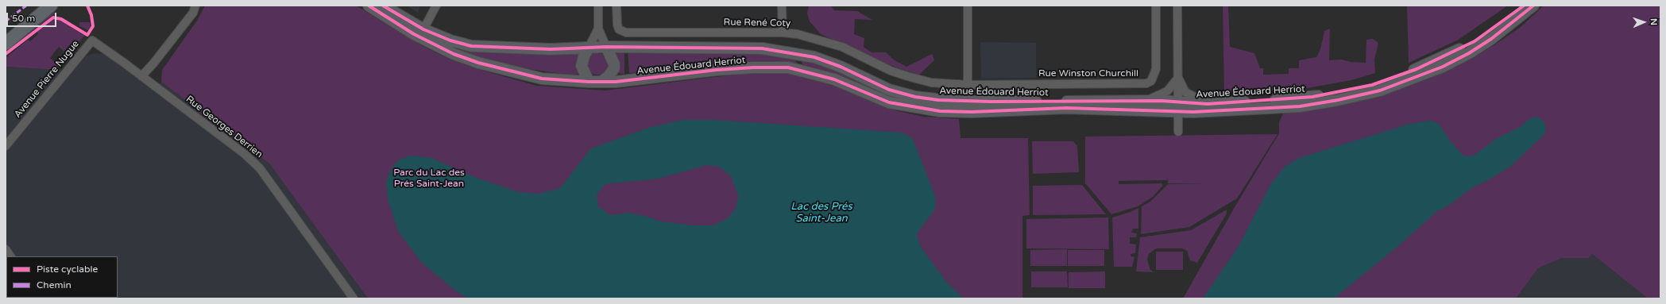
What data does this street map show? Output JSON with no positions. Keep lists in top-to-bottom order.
{
  "streets": {
    "main road": ["Avenue Édouard Herriot"],
    "street": [
      "Rue René Coty",
      "Rue Winston Churchill",
      "Avenue Pierre Nugue",
      "Rue Georges Derrien"
    ]
  },
  "crossings": [
    ["Rue René Coty", "Rue Winston Churchill"],
    ["Avenue Pierre Nugue", "Rue Georges Derrien"]
  ],
  "water": ["Lac des Prés Saint-Jean"],
  "parks": ["Parc du Lac des Prés Saint-Jean"],
  "legend": ["Piste cyclable", "Chemin"],
  "scale_bar": "50 m",
  "north": "right"
}
